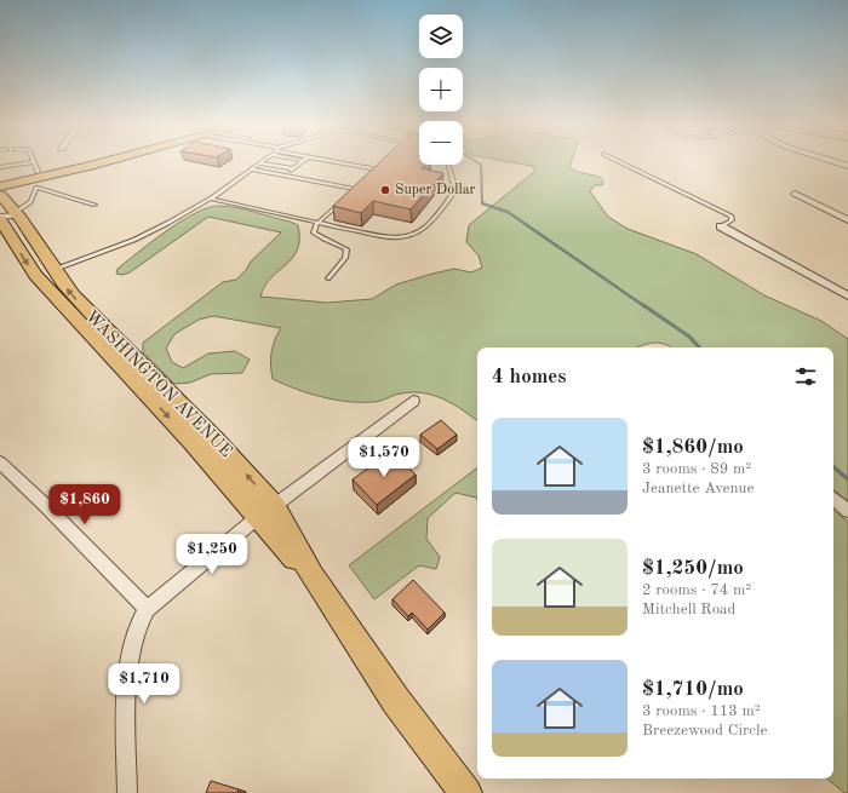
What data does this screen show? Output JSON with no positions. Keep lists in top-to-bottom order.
{
  "streets": {
    "main road": ["WASHINGTON AVENUE"]
  },
  "places": ["Super Dollar"],
  "page": {
    "map_buttons": ["+", "−"],
    "heading": "4 homes",
    "list": [
      {
        "name": "$1,860/mo",
        "note": "3 rooms · 89 m² · Jeanette Avenue"
      },
      {
        "name": "$1,250/mo",
        "note": "2 rooms · 74 m² · Mitchell Road"
      },
      {
        "name": "$1,710/mo",
        "note": "3 rooms · 113 m² · Breezewood Circle"
      }
    ],
    "price": [
      "$1,570",
      "$1,860",
      "$1,250",
      "$1,710"
    ]
  }
}
